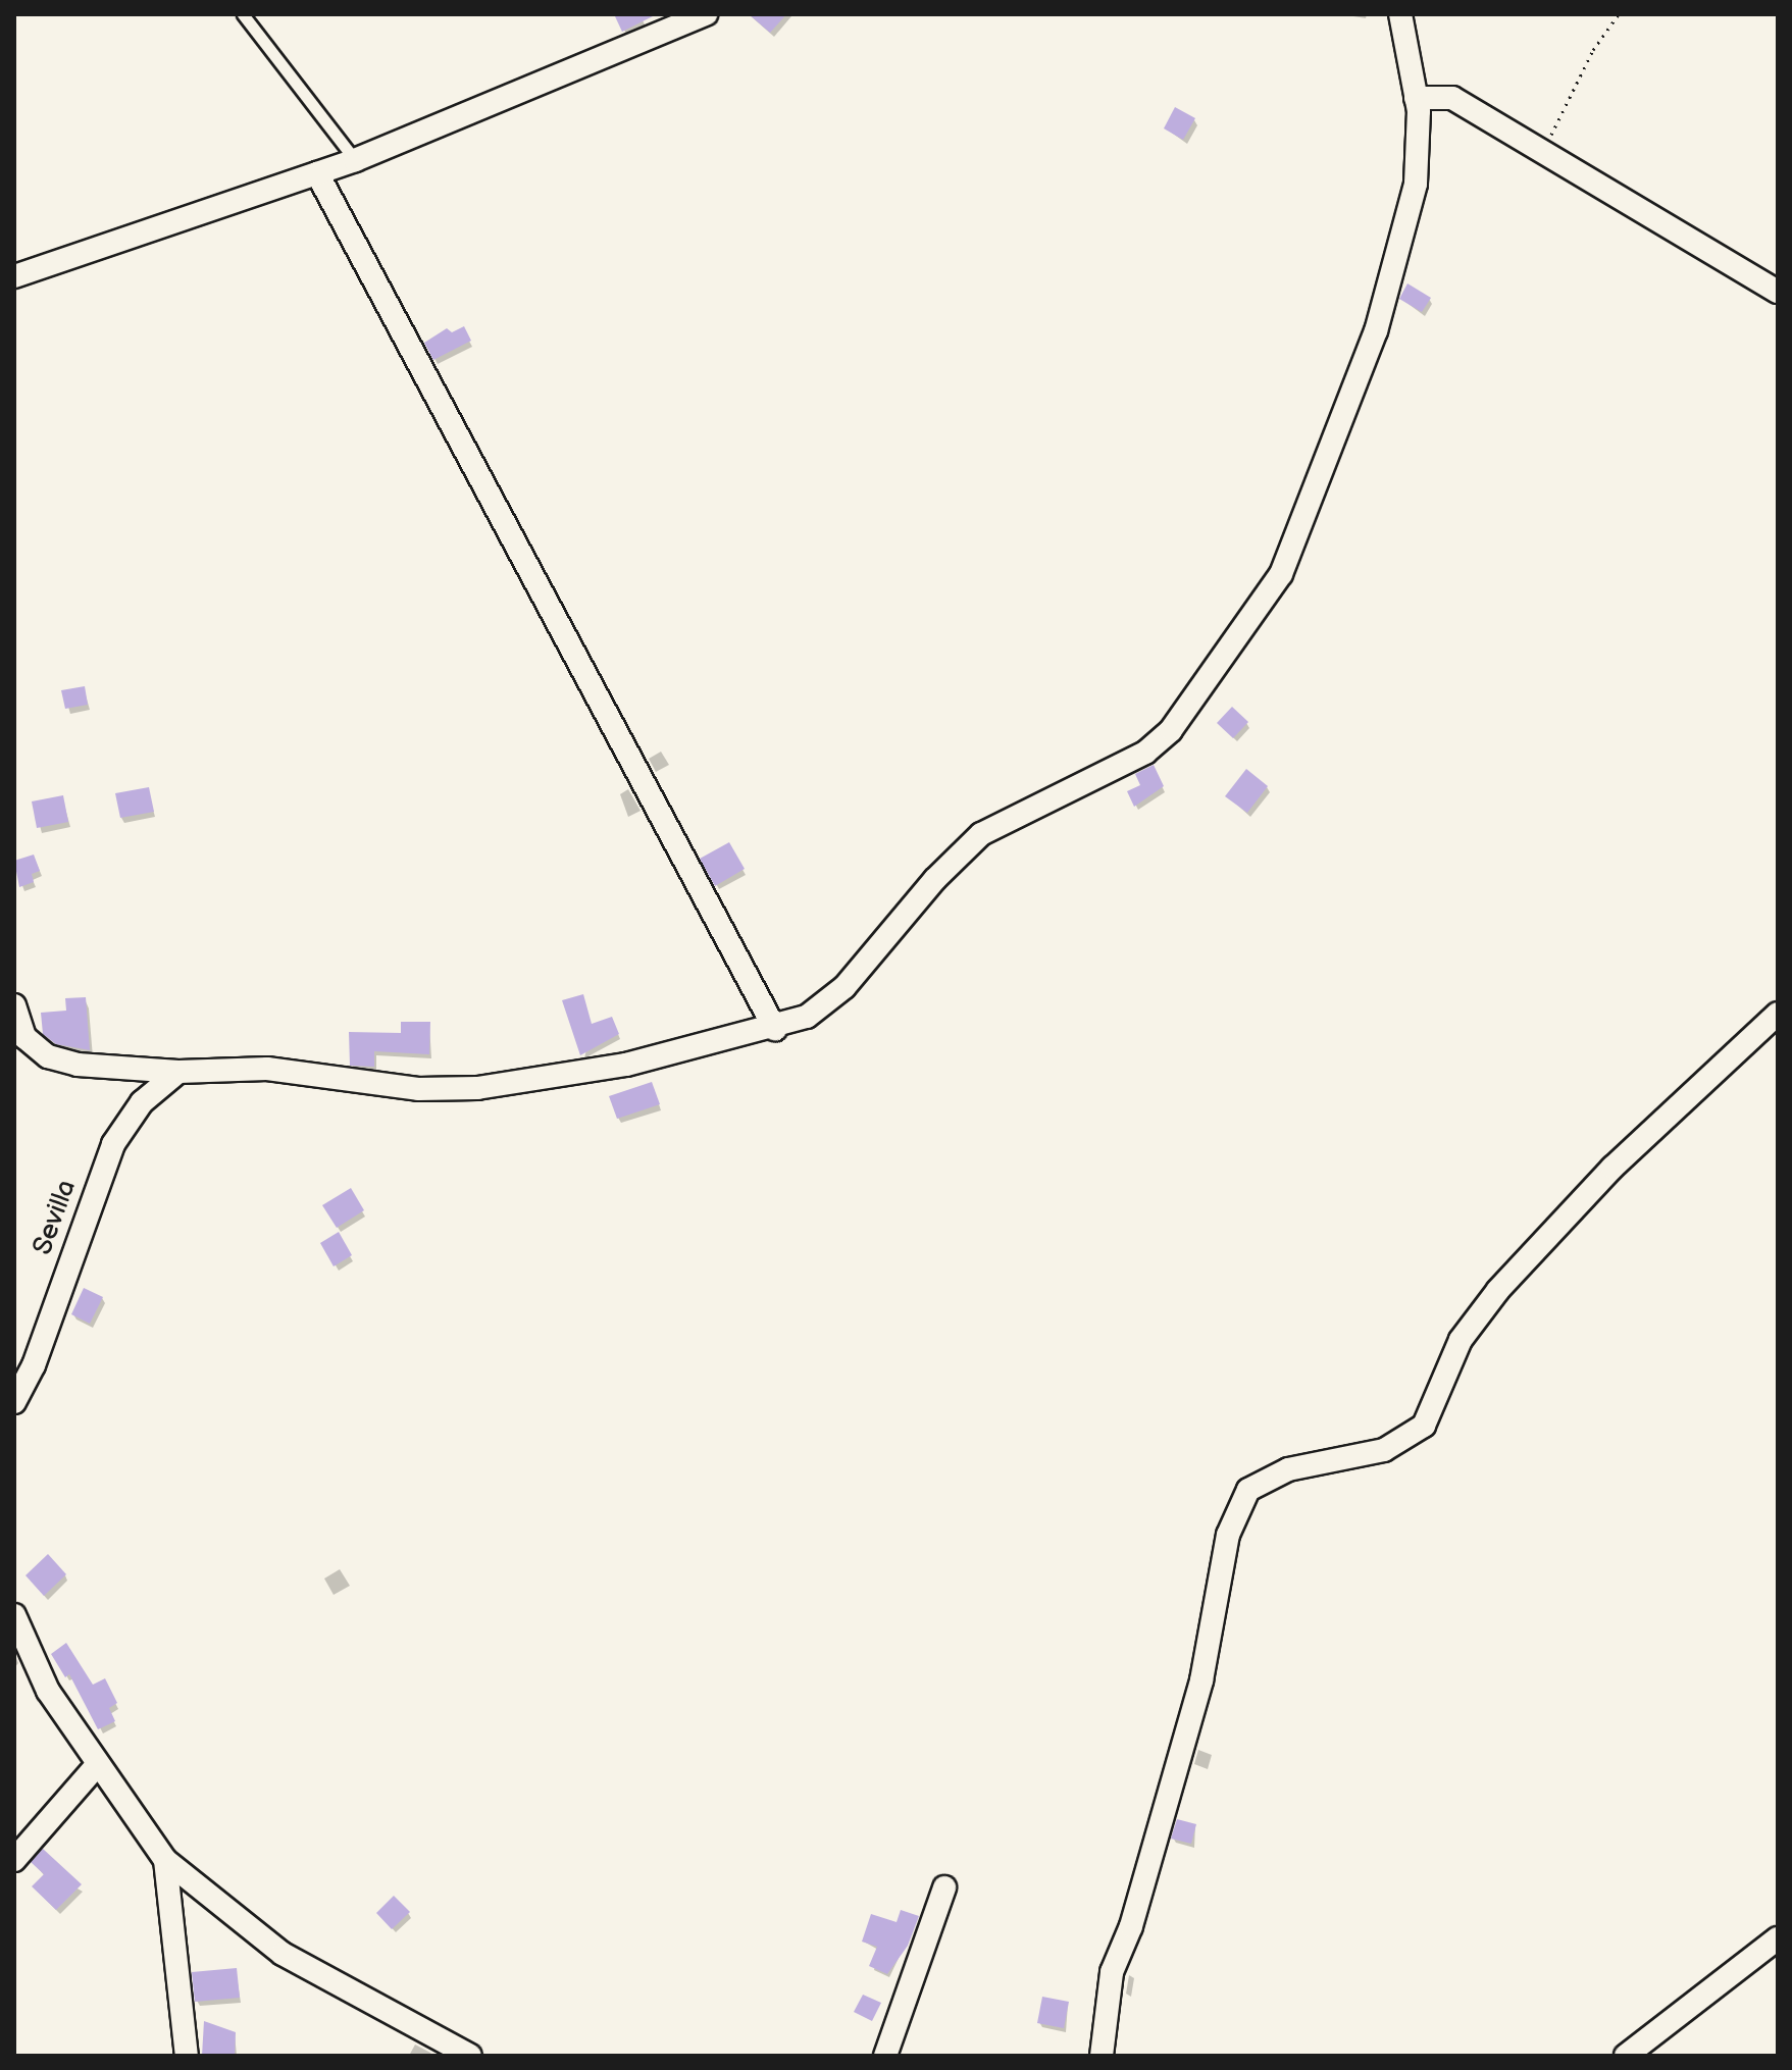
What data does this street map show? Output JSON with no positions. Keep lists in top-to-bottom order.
{
  "streets": {
    "street": ["Sevilla"]
  }
}
